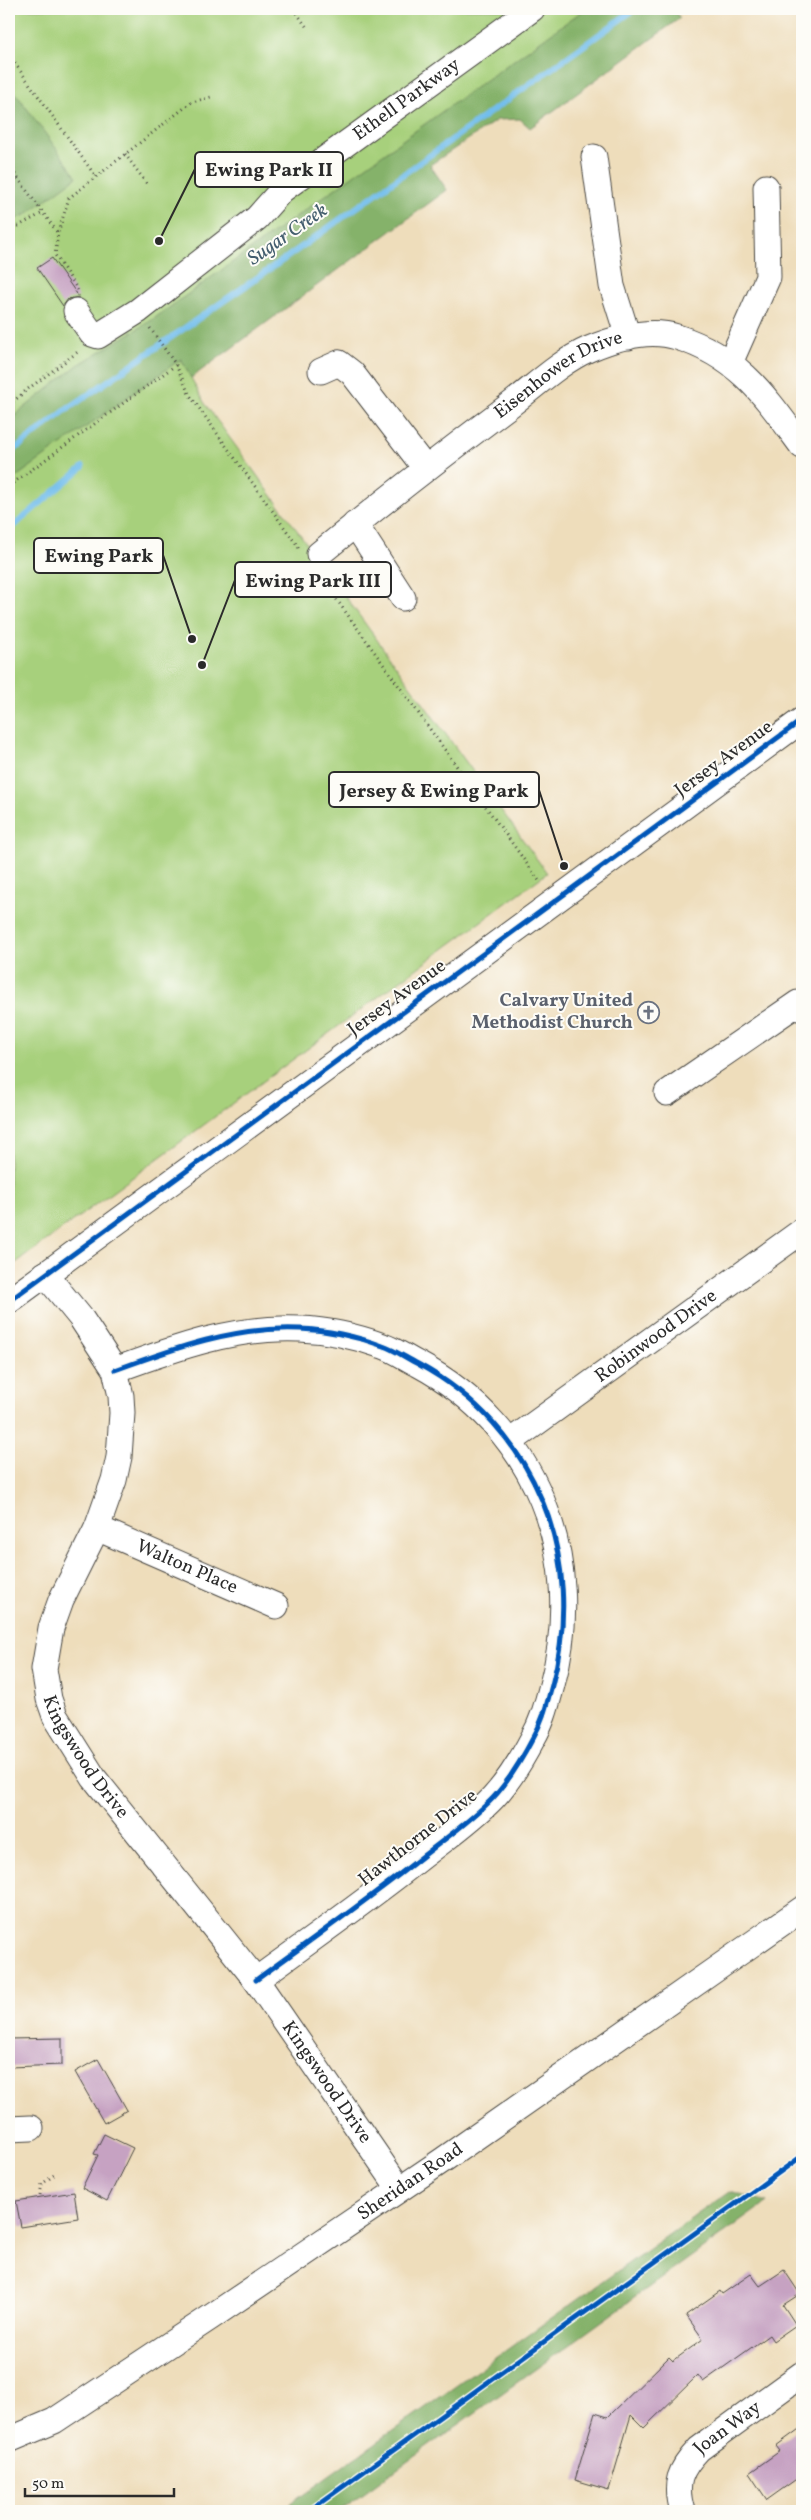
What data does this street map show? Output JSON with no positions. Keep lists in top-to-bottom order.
{
  "streets": {
    "street": [
      "Ethell Parkway",
      "Eisenhower Drive",
      "Jersey Avenue",
      "Robinwood Drive",
      "Walton Place",
      "Kingswood Drive",
      "Hawthorne Drive",
      "Sheridan Road",
      "Joan Way"
    ]
  },
  "crossings": [
    ["Jersey Avenue", "Kingswood Drive"],
    ["Robinwood Drive", "Hawthorne Drive"],
    ["Walton Place", "Kingswood Drive"],
    ["Kingswood Drive", "Hawthorne Drive"],
    ["Kingswood Drive", "Sheridan Road"]
  ],
  "water": ["Sugar Creek"],
  "places": {
    "other": [
      "Ewing Park II",
      "Ewing Park",
      "Ewing Park III",
      "Jersey & Ewing Park"
    ],
    "church": ["Calvary United Methodist Church"]
  },
  "scale_bar": "50 m"
}
